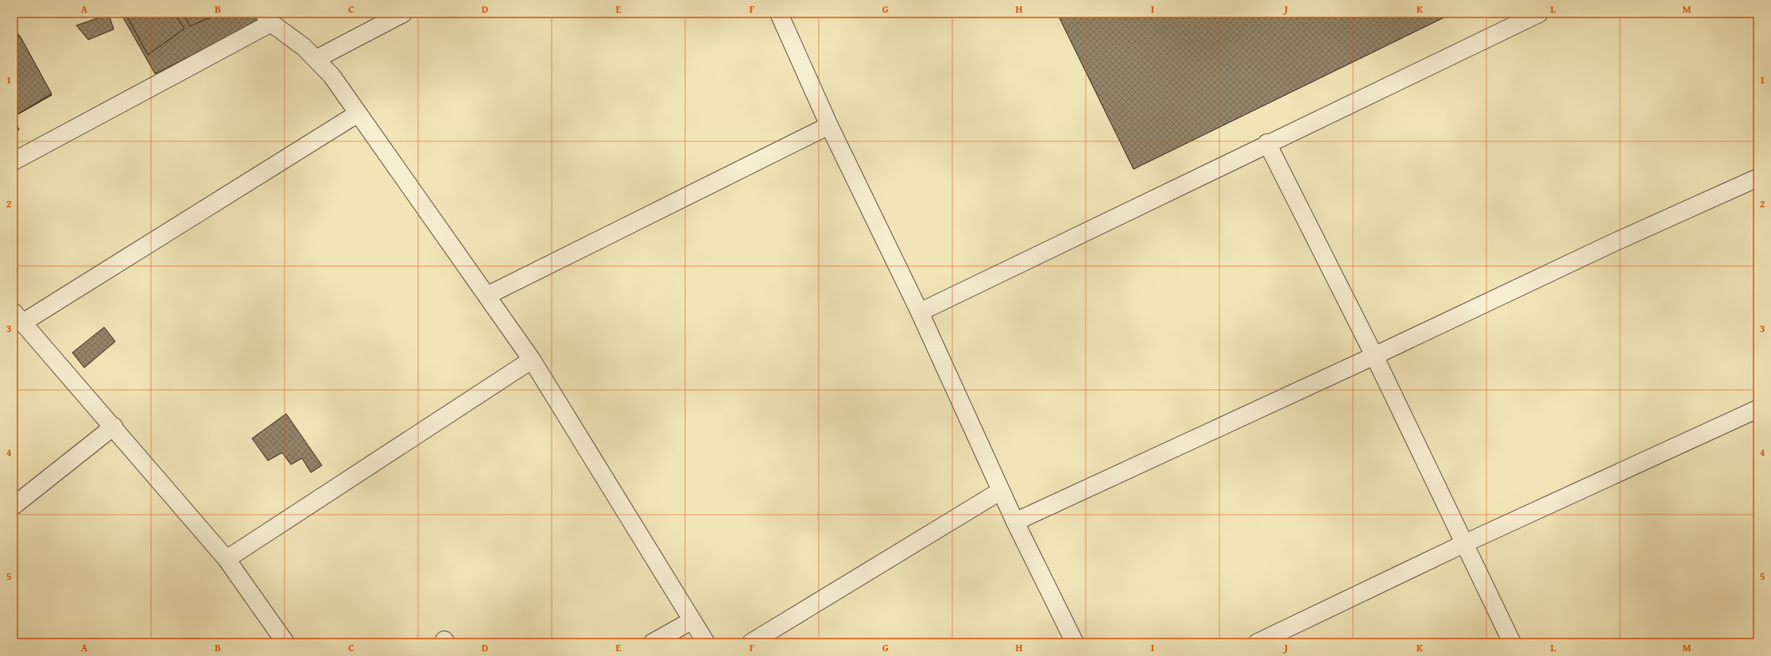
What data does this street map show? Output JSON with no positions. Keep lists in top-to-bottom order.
{
  "grid": {
    "columns": [
      "A",
      "B",
      "C",
      "D",
      "E",
      "F",
      "G",
      "H",
      "I",
      "J",
      "K",
      "L",
      "M"
    ],
    "rows": [
      "1",
      "2",
      "3",
      "4",
      "5"
    ]
  }
}
